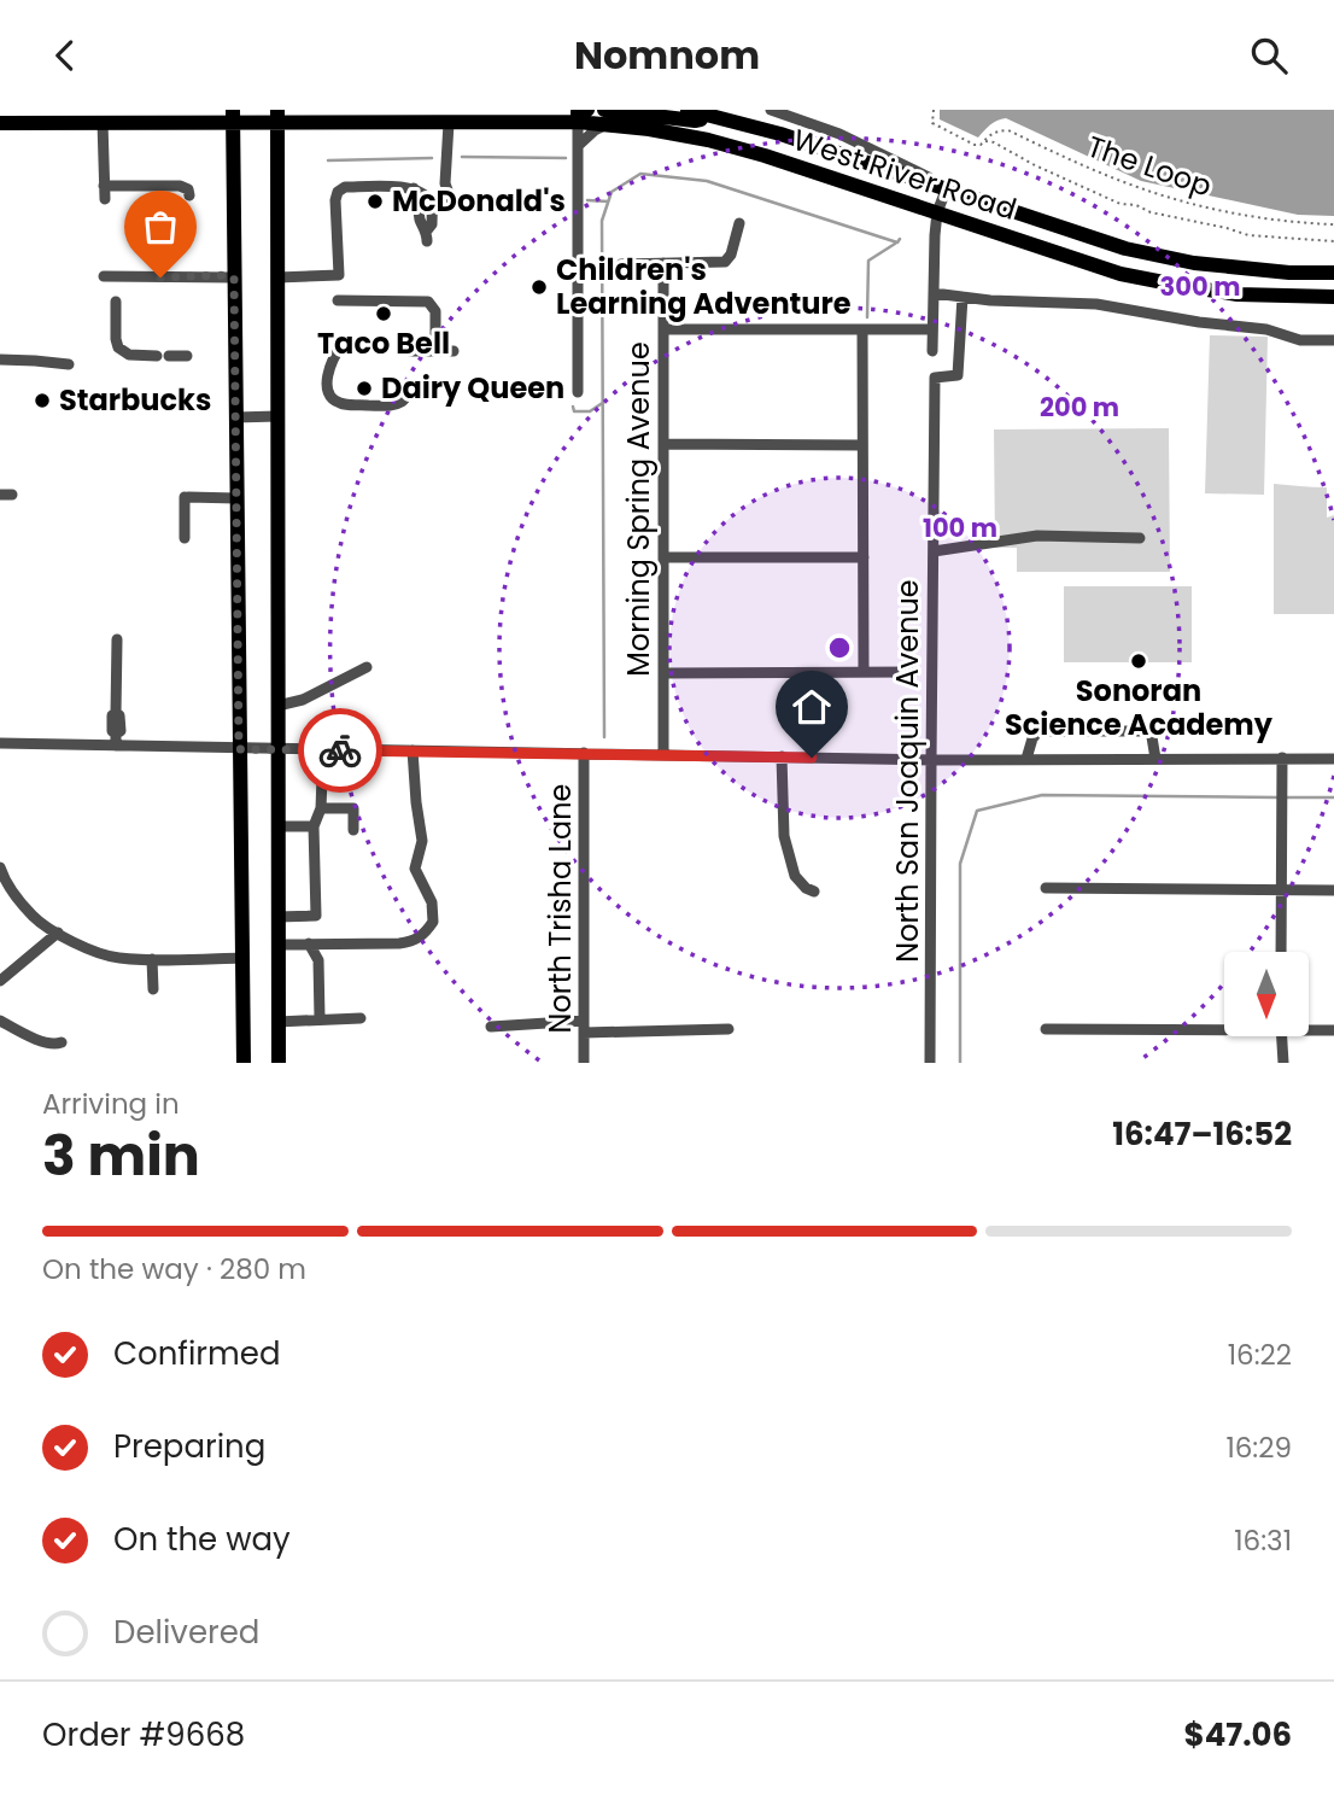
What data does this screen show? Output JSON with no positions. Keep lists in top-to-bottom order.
{
  "streets": {
    "main road": ["West River Road"],
    "street": ["Morning Spring Avenue", "North San Joaquin Avenue", "North Trisha Lane"],
    "path": ["The Loop"]
  },
  "places": [
    "McDonald's",
    "Children's Learning Adventure",
    "Taco Bell",
    "Dairy Queen",
    "Starbucks",
    "Sonoran Science Academy"
  ],
  "north": "bottom",
  "page": {
    "header": "Nomnom",
    "heading": ["3 min", "Arriving in", "16:47–16:52"],
    "panel": ["Order #9668", "$47.06"],
    "bar": "On the way · 280 m",
    "list": [
      ["Confirmed", "16:22"],
      ["Preparing", "16:29"],
      ["On the way", "16:31"],
      "Delivered"
    ]
  },
  "rings": ["300 m", "200 m", "100 m"]
}
